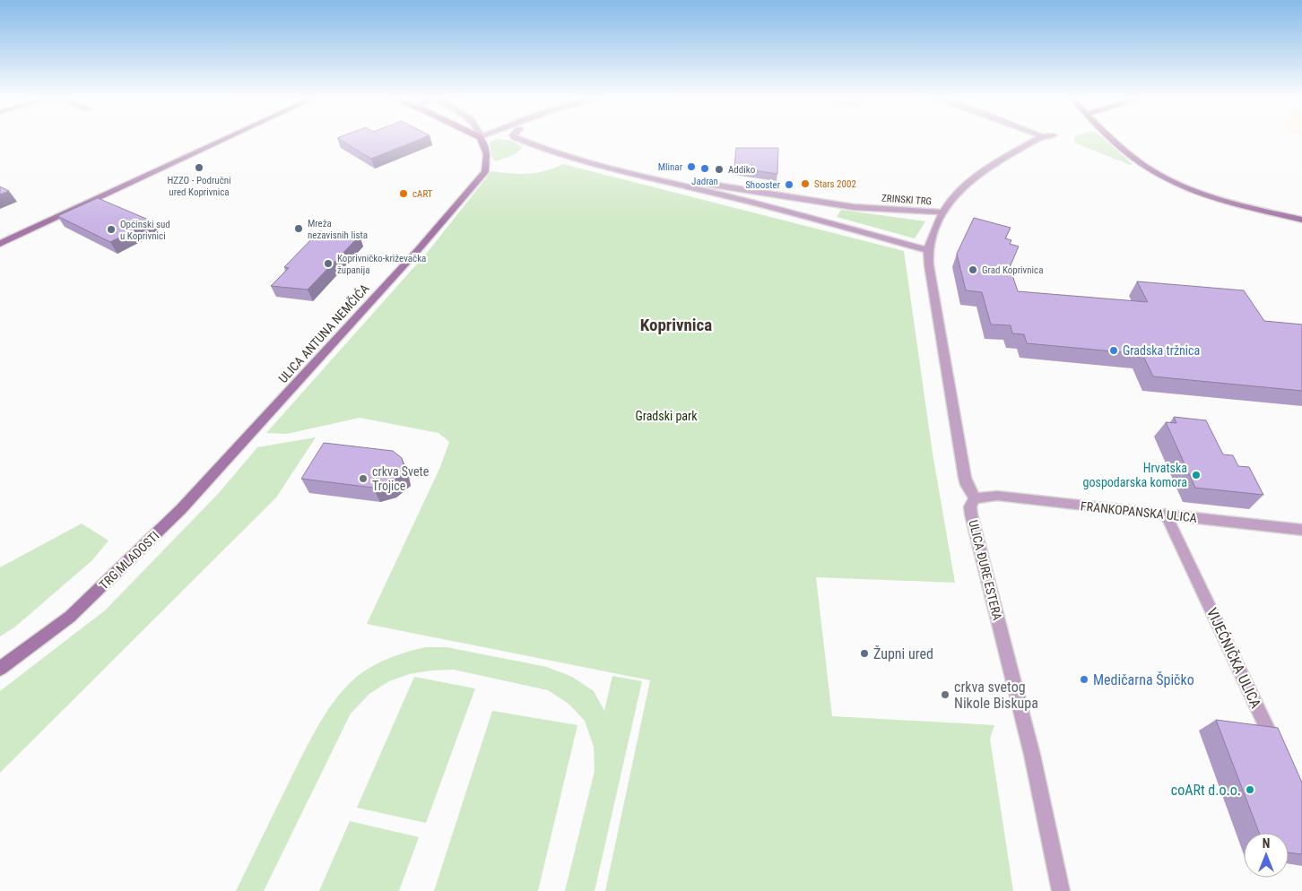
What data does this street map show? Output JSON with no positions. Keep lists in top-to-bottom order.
{
  "streets": {
    "main road": ["ULICA ANTUNA NEMČIĆA", "TRG MLADOSTI"],
    "street": [
      "ZRINSKI TRG",
      "FRANKOPANSKA ULICA",
      "ULICA ĐURE ESTERA",
      "VIJEĆNIČKA ULICA"
    ]
  },
  "crossings": [
    ["ULICA ANTUNA NEMČIĆA", "TRG MLADOSTI"],
    ["FRANKOPANSKA ULICA", "ULICA ĐURE ESTERA"],
    ["FRANKOPANSKA ULICA", "VIJEĆNIČKA ULICA"]
  ],
  "districts": ["Koprivnica"],
  "parks": ["Gradski park"],
  "places": [
    "Mlinar",
    "HZZO - Područni ured Koprivnica",
    "Jadran",
    "Addiko",
    "Stars 2002",
    "Shooster",
    "cART",
    "Mreža nezavisnih lista",
    "Općinski sud u Koprivnici",
    "Koprivničko-križevačka županija",
    "Grad Koprivnica",
    "Gradska tržnica",
    "Hrvatska gospodarska komora",
    "crkva Svete Trojice",
    "Župni ured",
    "Medičarna Špičko",
    "crkva svetog Nikole Biskupa",
    "coARt d.o.o."
  ],
  "north": "top"
}
